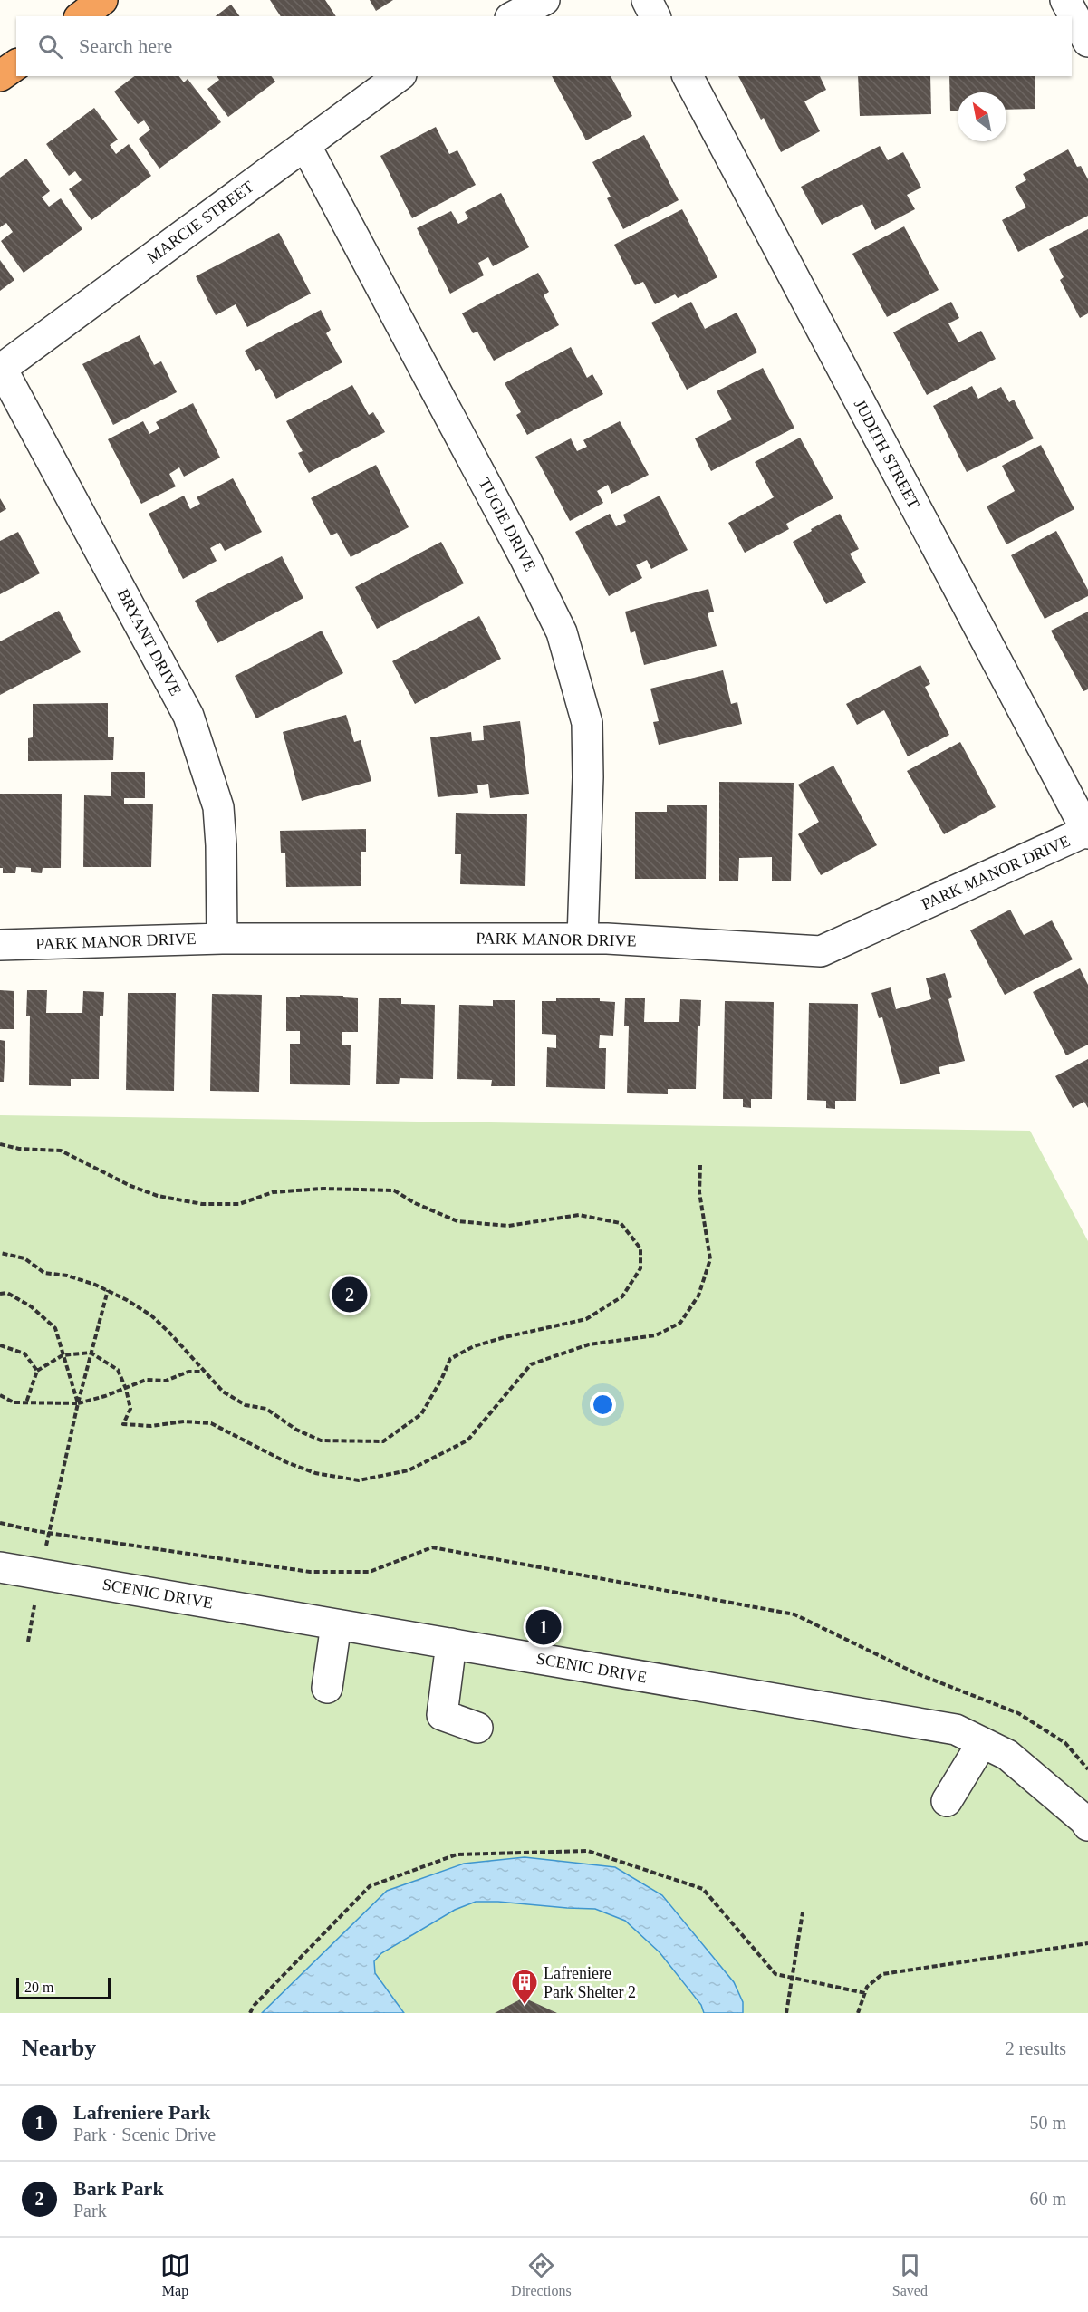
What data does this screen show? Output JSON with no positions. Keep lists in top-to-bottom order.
{
  "streets": {
    "street": [
      "MARCIE STREET",
      "JUDITH STREET",
      "TUGIE DRIVE",
      "BRYANT DRIVE",
      "PARK MANOR DRIVE",
      "SCENIC DRIVE"
    ]
  },
  "crossings": [
    ["MARCIE STREET", "TUGIE DRIVE"],
    ["MARCIE STREET", "BRYANT DRIVE"],
    ["JUDITH STREET", "PARK MANOR DRIVE"],
    ["TUGIE DRIVE", "PARK MANOR DRIVE"],
    ["BRYANT DRIVE", "PARK MANOR DRIVE"]
  ],
  "places": {
    "building": ["Lafreniere Park Shelter 2"]
  },
  "scale_bar": "20 m",
  "north": "top left",
  "page": {
    "search": "Search here",
    "pins": ["2", "1"],
    "scale": "20 m",
    "heading": ["Nearby", "2 results"],
    "list": [
      {
        "mark": "1",
        "name": "Lafreniere Park",
        "note": "Park · Scenic Drive",
        "value": "50 m"
      },
      {
        "mark": "2",
        "name": "Bark Park",
        "note": "Park",
        "value": "60 m"
      }
    ],
    "nav": ["Map", "Directions", "Saved"]
  }
}
